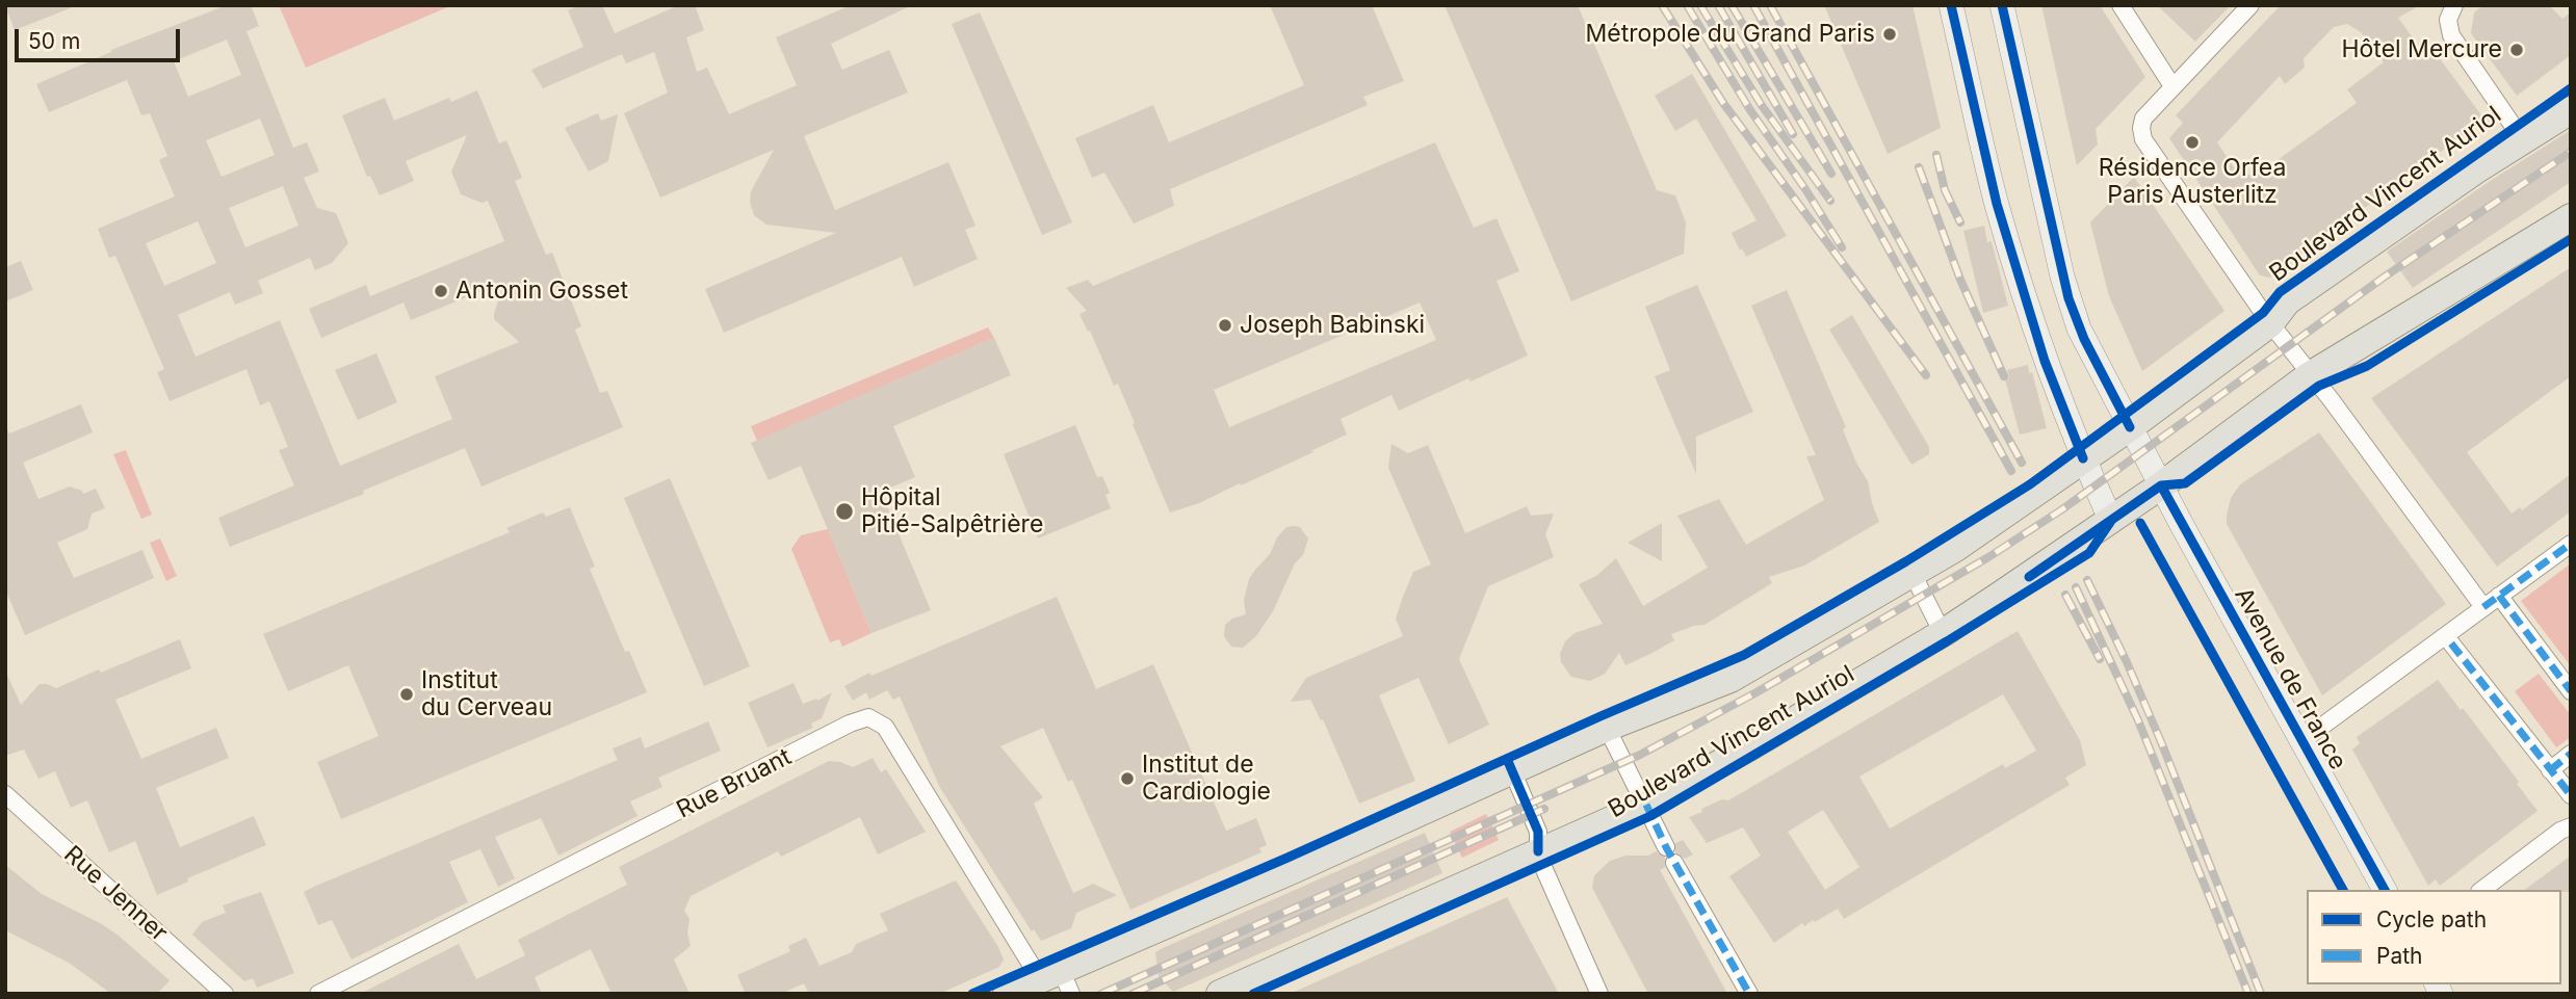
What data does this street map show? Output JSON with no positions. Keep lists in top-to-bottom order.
{
  "streets": {
    "main road": ["Boulevard Vincent Auriol"],
    "street": ["Avenue de France", "Rue Bruant", "Rue Jenner"]
  },
  "crossings": [
    ["Boulevard Vincent Auriol", "Avenue de France"],
    ["Boulevard Vincent Auriol", "Rue Bruant"]
  ],
  "places": [
    "Métropole du Grand Paris",
    "Hôtel Mercure",
    "Résidence Orfea Paris Austerlitz",
    "Antonin Gosset",
    "Joseph Babinski",
    "Hôpital Pitié-Salpêtrière",
    "Institut du Cerveau",
    "Institut de Cardiologie"
  ],
  "legend": ["Cycle path", "Path"],
  "scale_bar": "50 m"
}
